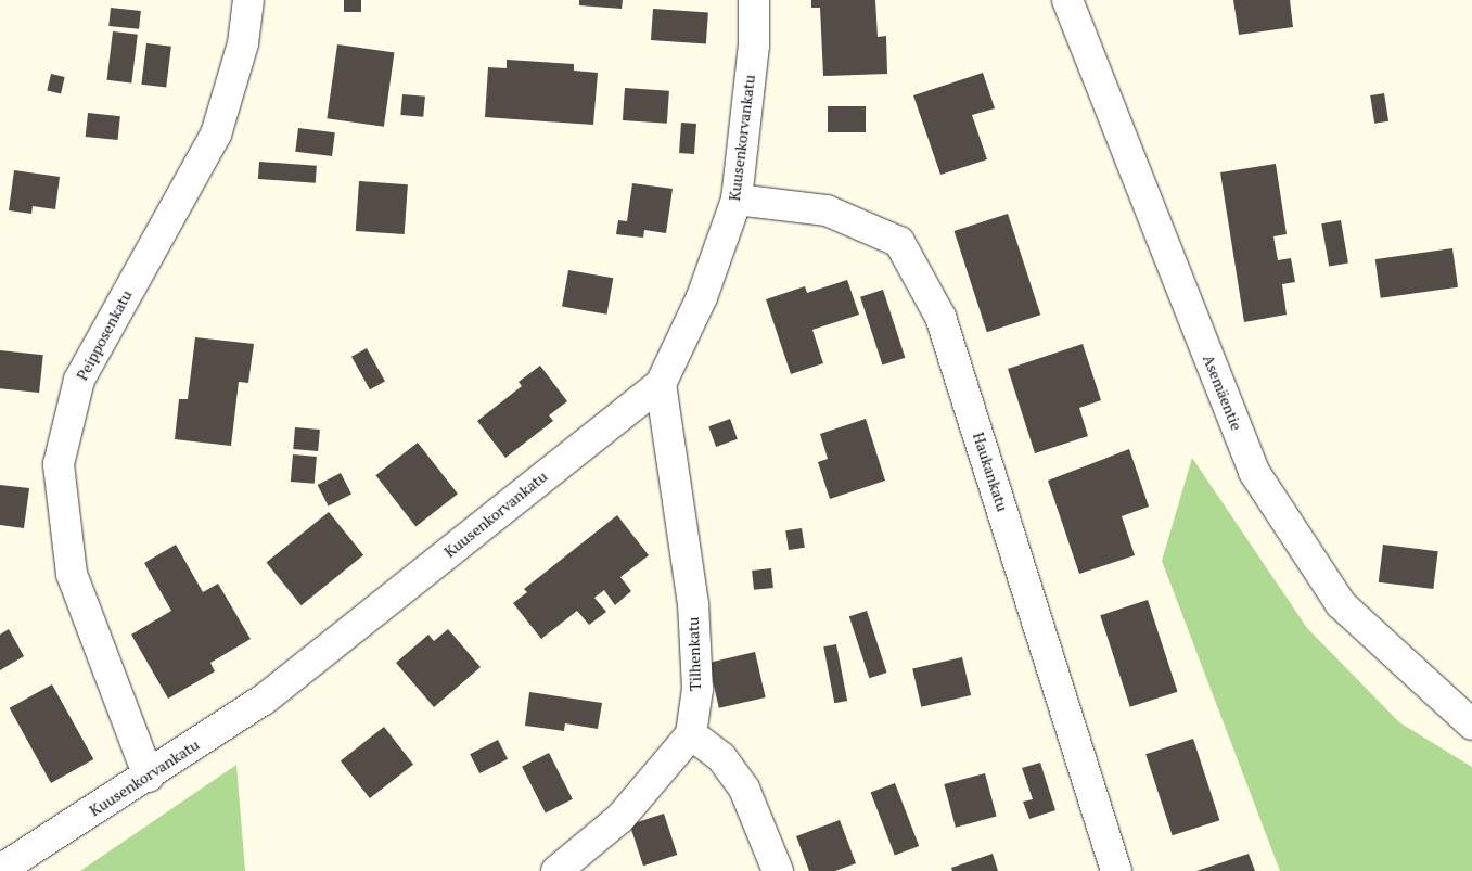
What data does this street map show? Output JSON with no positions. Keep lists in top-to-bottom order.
{
  "streets": {
    "street": [
      "Kuusenkorvankatu",
      "Peipposenkatu",
      "Asemäentie",
      "Haukankatu",
      "Tilhenkatu"
    ]
  },
  "crossings": [
    ["Kuusenkorvankatu", "Peipposenkatu"],
    ["Kuusenkorvankatu", "Haukankatu"],
    ["Kuusenkorvankatu", "Tilhenkatu"]
  ]
}
